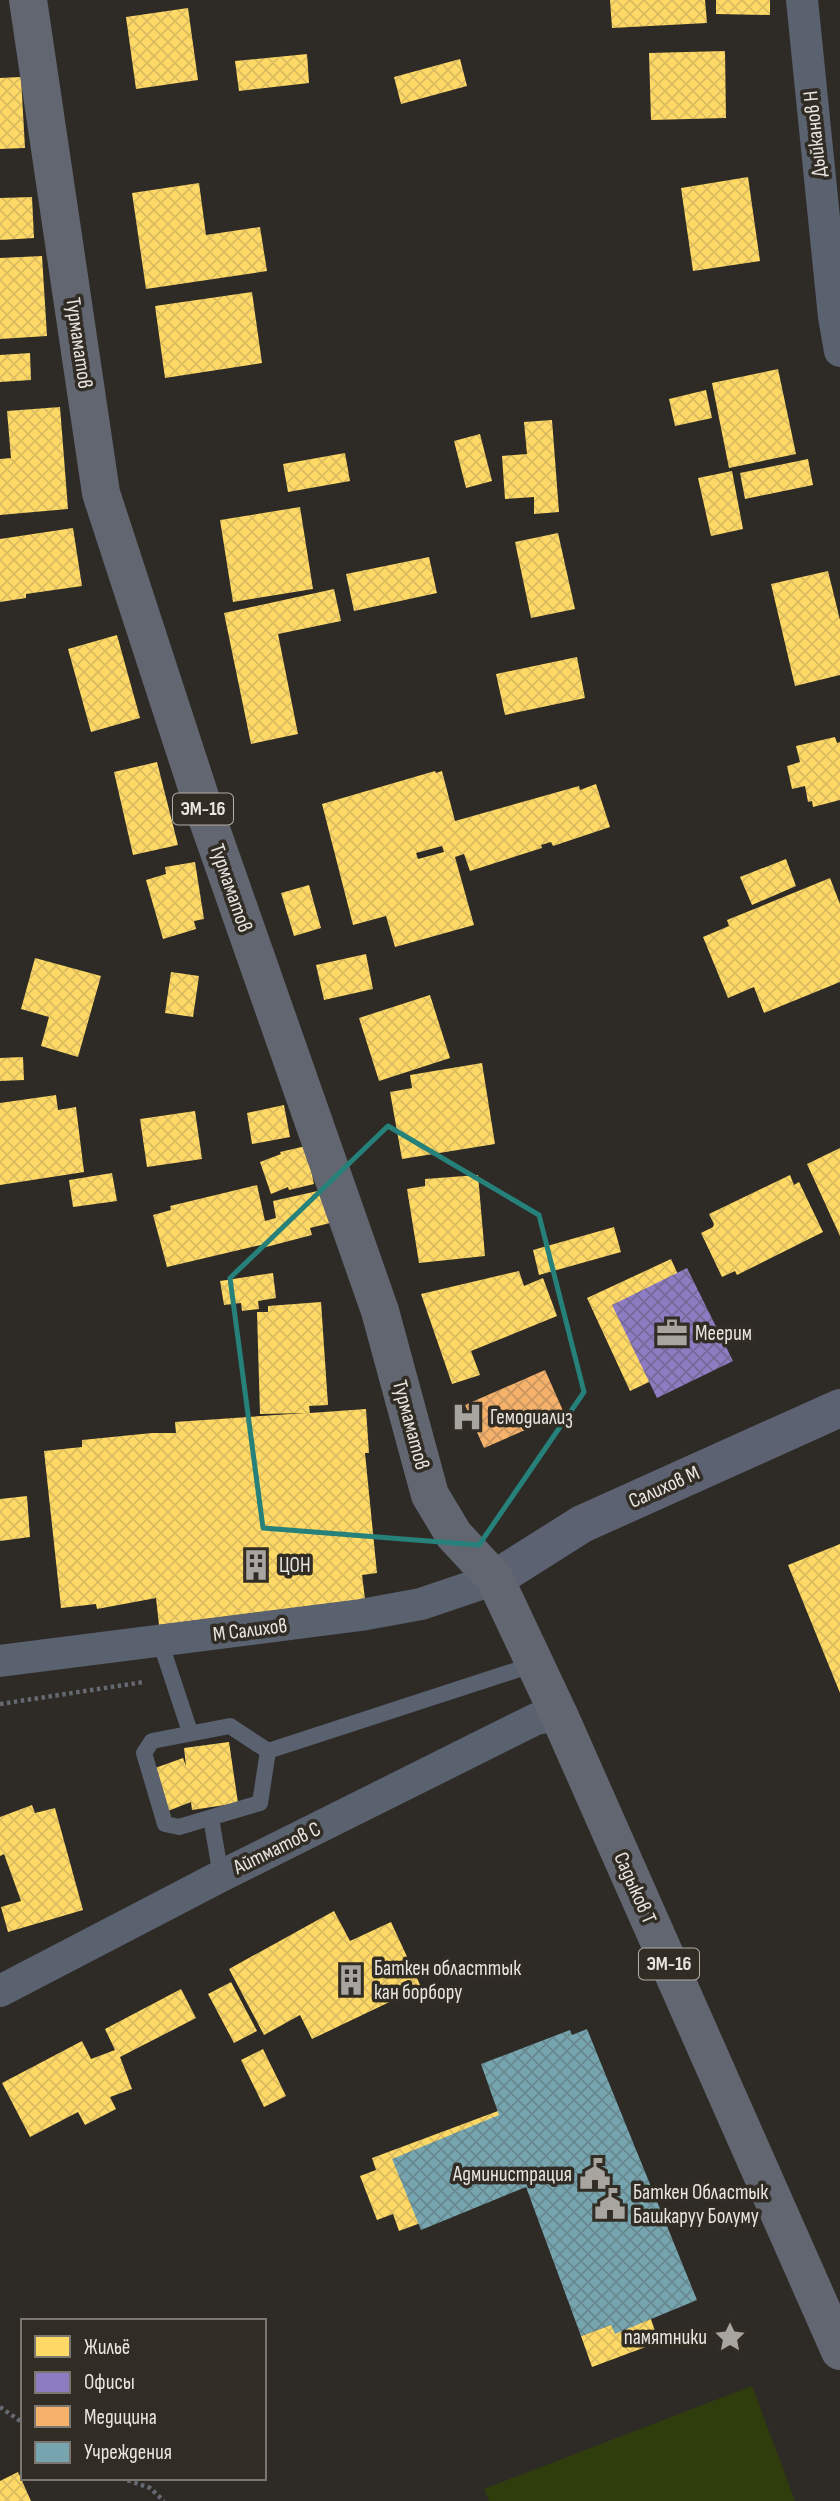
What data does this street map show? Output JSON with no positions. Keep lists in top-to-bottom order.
{
  "streets": {
    "highway": ["Турмаматов", "ЭМ-16", "Садыков Т"],
    "main road": ["Салихов М"],
    "street": ["Дыйканов Н", "М Салихов", "Айтматов С"]
  },
  "crossings": [
    ["Турмаматов", "Салихов М"],
    ["Турмаматов", "М Салихов"],
    ["Турмаматов", "Садыков Т"],
    ["Салихов М", "М Салихов"],
    ["Салихов М", "Садыков Т"],
    ["М Салихов", "Садыков Т"],
    ["Айтматов С", "Садыков Т"]
  ],
  "places": {
    "office": ["Меерим"],
    "hospital": ["Гемодиализ"],
    "building": ["ЦОН", "Баткен областтык кан борбору"],
    "public building": ["Администрация", "Баткен Областык Башкаруу Болуму"],
    "place": ["памятники"]
  },
  "legend": [
    "Жильё",
    "Офисы",
    "Медицина",
    "Учреждения"
  ]
}
